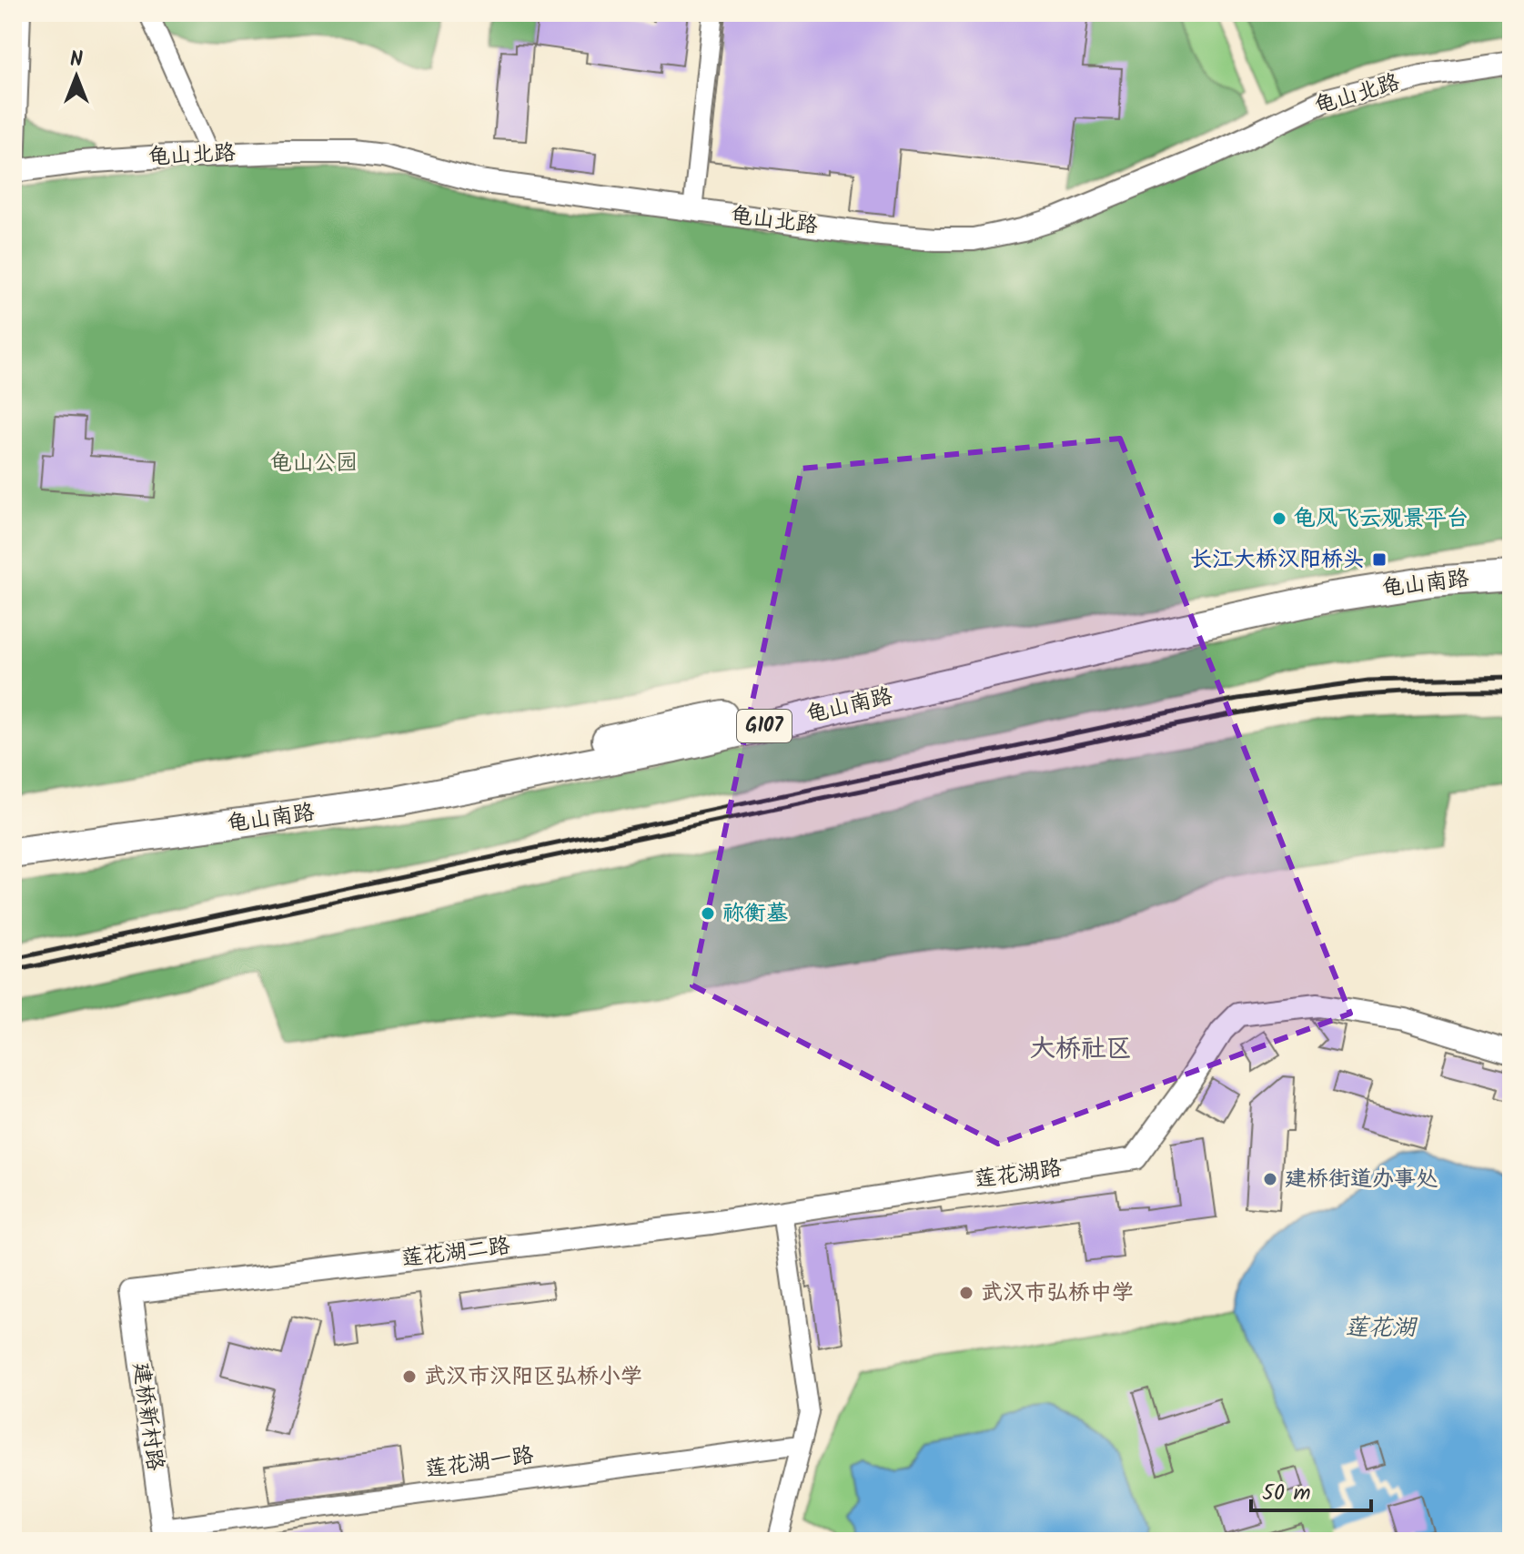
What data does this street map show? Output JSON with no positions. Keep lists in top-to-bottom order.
{
  "streets": {
    "highway": ["龟山南路", "G107"],
    "street": [
      "龟山北路",
      "莲花湖路",
      "莲花湖二路",
      "建桥新村路",
      "莲花湖一路"
    ]
  },
  "crossings": [
    ["莲花湖路", "莲花湖二路"],
    ["莲花湖二路", "建桥新村路"],
    ["建桥新村路", "莲花湖一路"]
  ],
  "districts": ["大桥社区"],
  "water": ["莲花湖"],
  "parks": ["龟山公园"],
  "places": {
    "other": [
      "龟风飞云观景平台",
      "祢衡墓",
      "建桥街道办事处",
      "武汉市弘桥中学",
      "武汉市汉阳区弘桥小学"
    ],
    "transit": ["长江大桥汉阳桥头"]
  },
  "scale_bar": "50 m",
  "north": "top"
}
